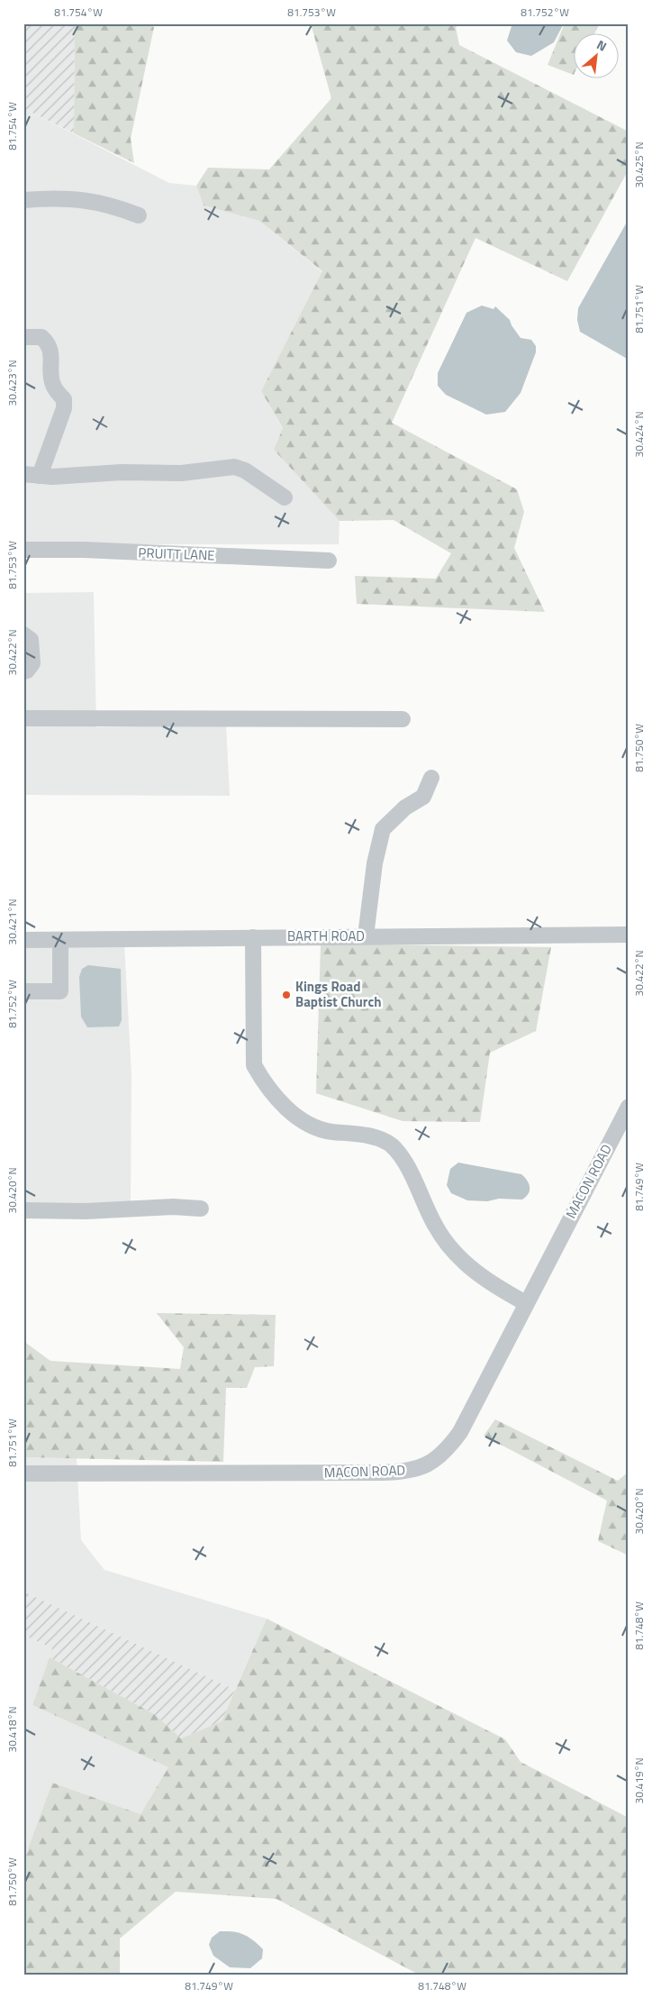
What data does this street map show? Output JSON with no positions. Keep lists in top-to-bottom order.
{
  "streets": {
    "street": ["PRUITT LANE", "BARTH ROAD", "MACON ROAD"]
  },
  "places": ["Kings Road Baptist Church"],
  "north": "top right",
  "coordinates": [
    "81.754°W",
    "81.753°W",
    "81.752°W",
    "30.425°N",
    "81.751°W",
    "30.423°N",
    "30.424°N",
    "30.422°N",
    "81.750°W",
    "30.421°N",
    "81.749°W",
    "30.420°N",
    "81.748°W",
    "30.418°N",
    "30.419°N"
  ]
}
